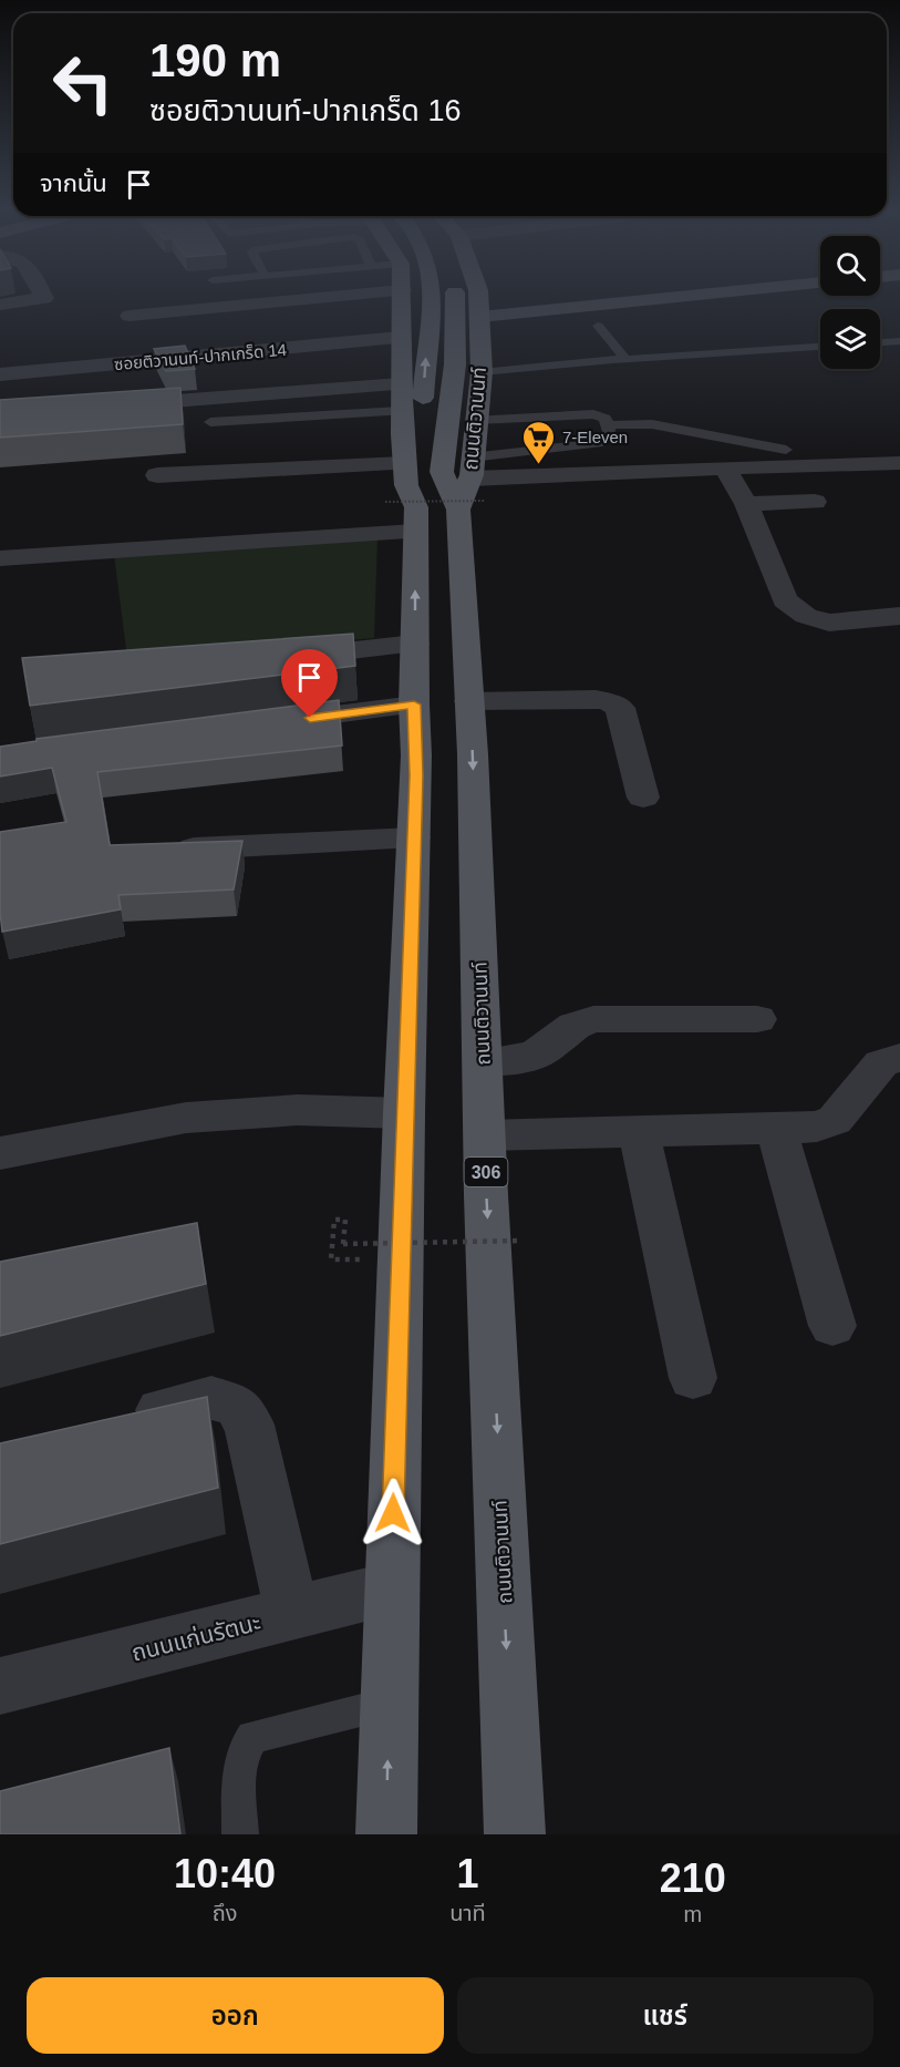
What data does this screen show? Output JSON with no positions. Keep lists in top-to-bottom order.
{
  "streets": {
    "main road": ["ถนนติวานนท์", "306"],
    "street": ["ซอยติวานนท์-ปากเกร็ด 14", "ถนนแก่นรัตนะ"]
  },
  "crossings": [
    ["ถนนติวานนท์", "306"]
  ],
  "places": {
    "supermarket": ["7-Eleven"]
  },
  "page": {
    "turn": ["190 m", "ซอยติวานนท์-ปากเกร็ด 16"],
    "then": "จากนั้น",
    "eta": [
      "10:40",
      "ถึง",
      "1",
      "นาที",
      "210",
      "m"
    ],
    "buttons": ["ออก", "แชร์"]
  }
}
